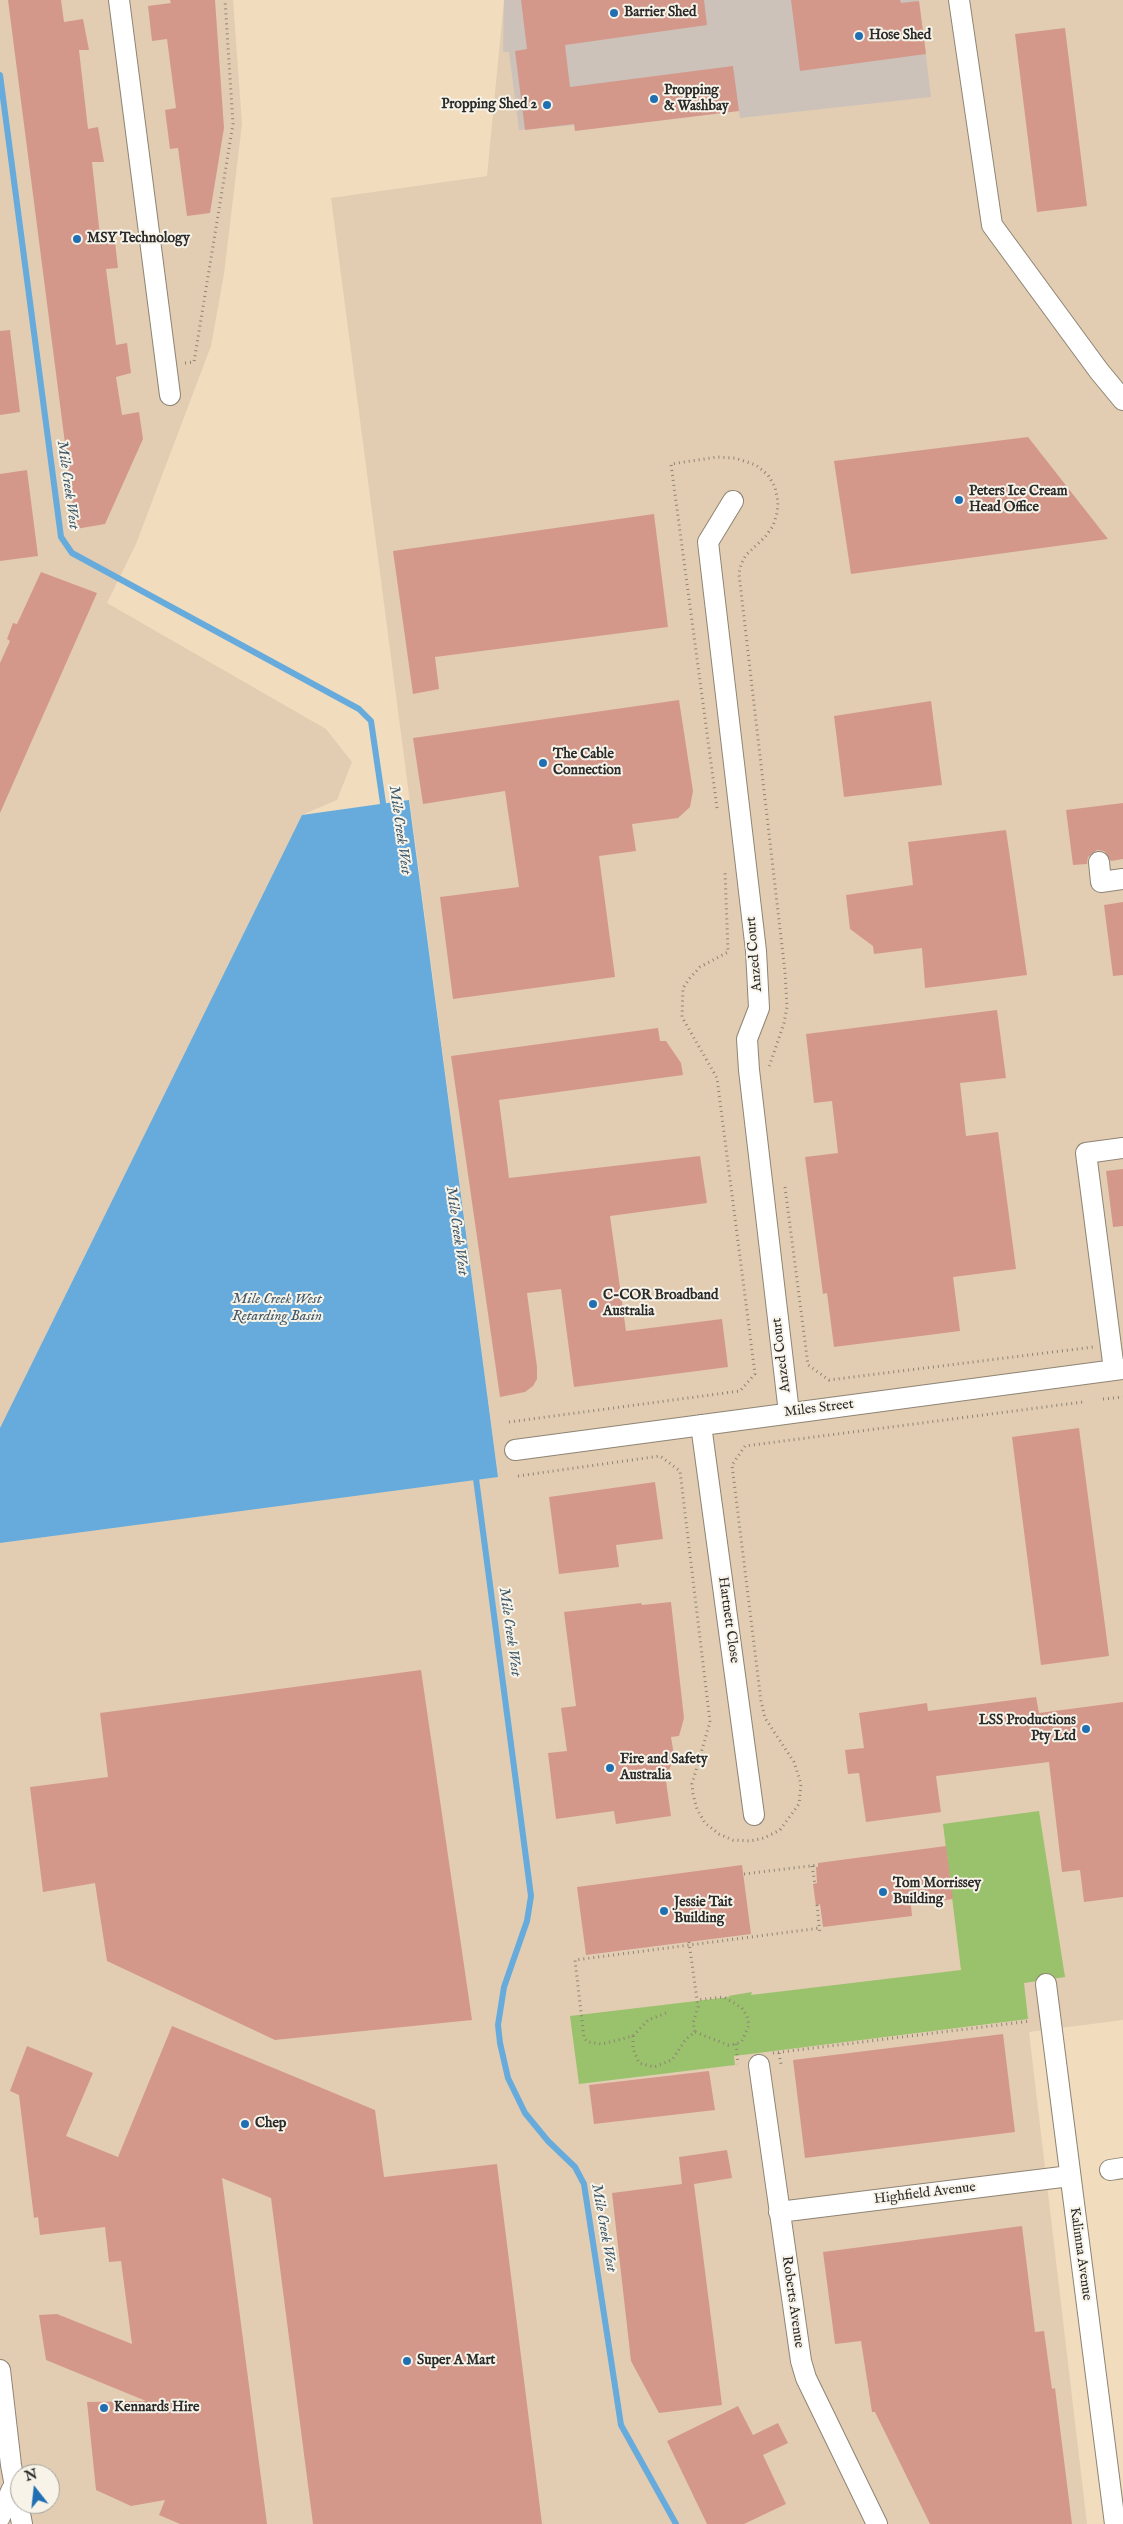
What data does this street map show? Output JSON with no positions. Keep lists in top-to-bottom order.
{
  "streets": {
    "street": [
      "Anzed Court",
      "Miles Street",
      "Hartnett Close",
      "Highfield Avenue",
      "Kalimna Avenue",
      "Roberts Avenue"
    ]
  },
  "crossings": [
    ["Anzed Court", "Miles Street"],
    ["Miles Street", "Hartnett Close"],
    ["Highfield Avenue", "Kalimna Avenue"],
    ["Highfield Avenue", "Roberts Avenue"]
  ],
  "water": ["Mile Creek West", "Mile Creek West Retarding Basin"],
  "places": [
    "Barrier Shed",
    "Hose Shed",
    "Propping & Washbay",
    "Propping Shed 2",
    "MSY Technology",
    "Peters Ice Cream Head Office",
    "The Cable Connection",
    "C-COR Broadband Australia",
    "LSS Productions Pty Ltd",
    "Fire and Safety Australia",
    "Tom Morrissey Building",
    "Jessie Tait Building",
    "Chep",
    "Super A Mart",
    "Kennards Hire"
  ],
  "north": "top"
}
